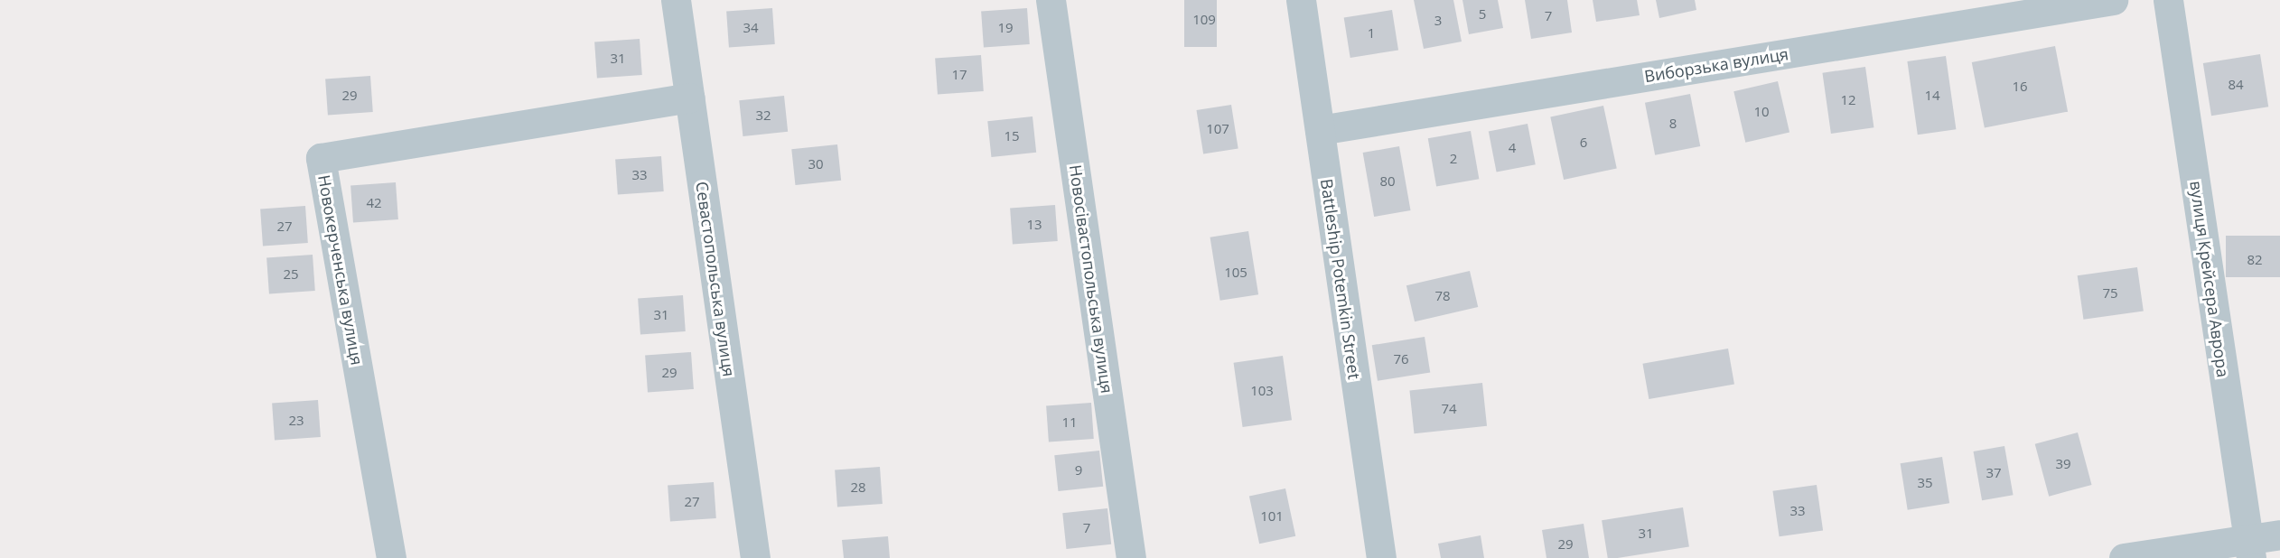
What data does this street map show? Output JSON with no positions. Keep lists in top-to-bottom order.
{
  "streets": {
    "street": [
      "Виборзька вулиця",
      "Новокерченська вулиця",
      "Севастопольська вулиця",
      "Новосівастопольська вулиця",
      "Battleship Potemkin Street",
      "вулиця Крейсера Аврора"
    ]
  },
  "crossings": [
    ["Виборзька вулиця", "Battleship Potemkin Street"],
    ["Новокерченська вулиця", "Севастопольська вулиця"]
  ],
  "house_numbers": [
    "5",
    "7",
    "109",
    "3",
    "34",
    "19",
    "1",
    "31",
    "17",
    "84",
    "16",
    "29",
    "14",
    "12",
    "10",
    "32",
    "8",
    "107",
    "15",
    "6",
    "4",
    "2",
    "30",
    "33",
    "80",
    "42",
    "13",
    "27",
    "82",
    "105",
    "25",
    "75",
    "78",
    "31",
    "76",
    "29",
    "103",
    "74",
    "23",
    "11",
    "39",
    "9",
    "37",
    "35",
    "28",
    "27",
    "33",
    "101",
    "7",
    "31",
    "29"
  ]
}
